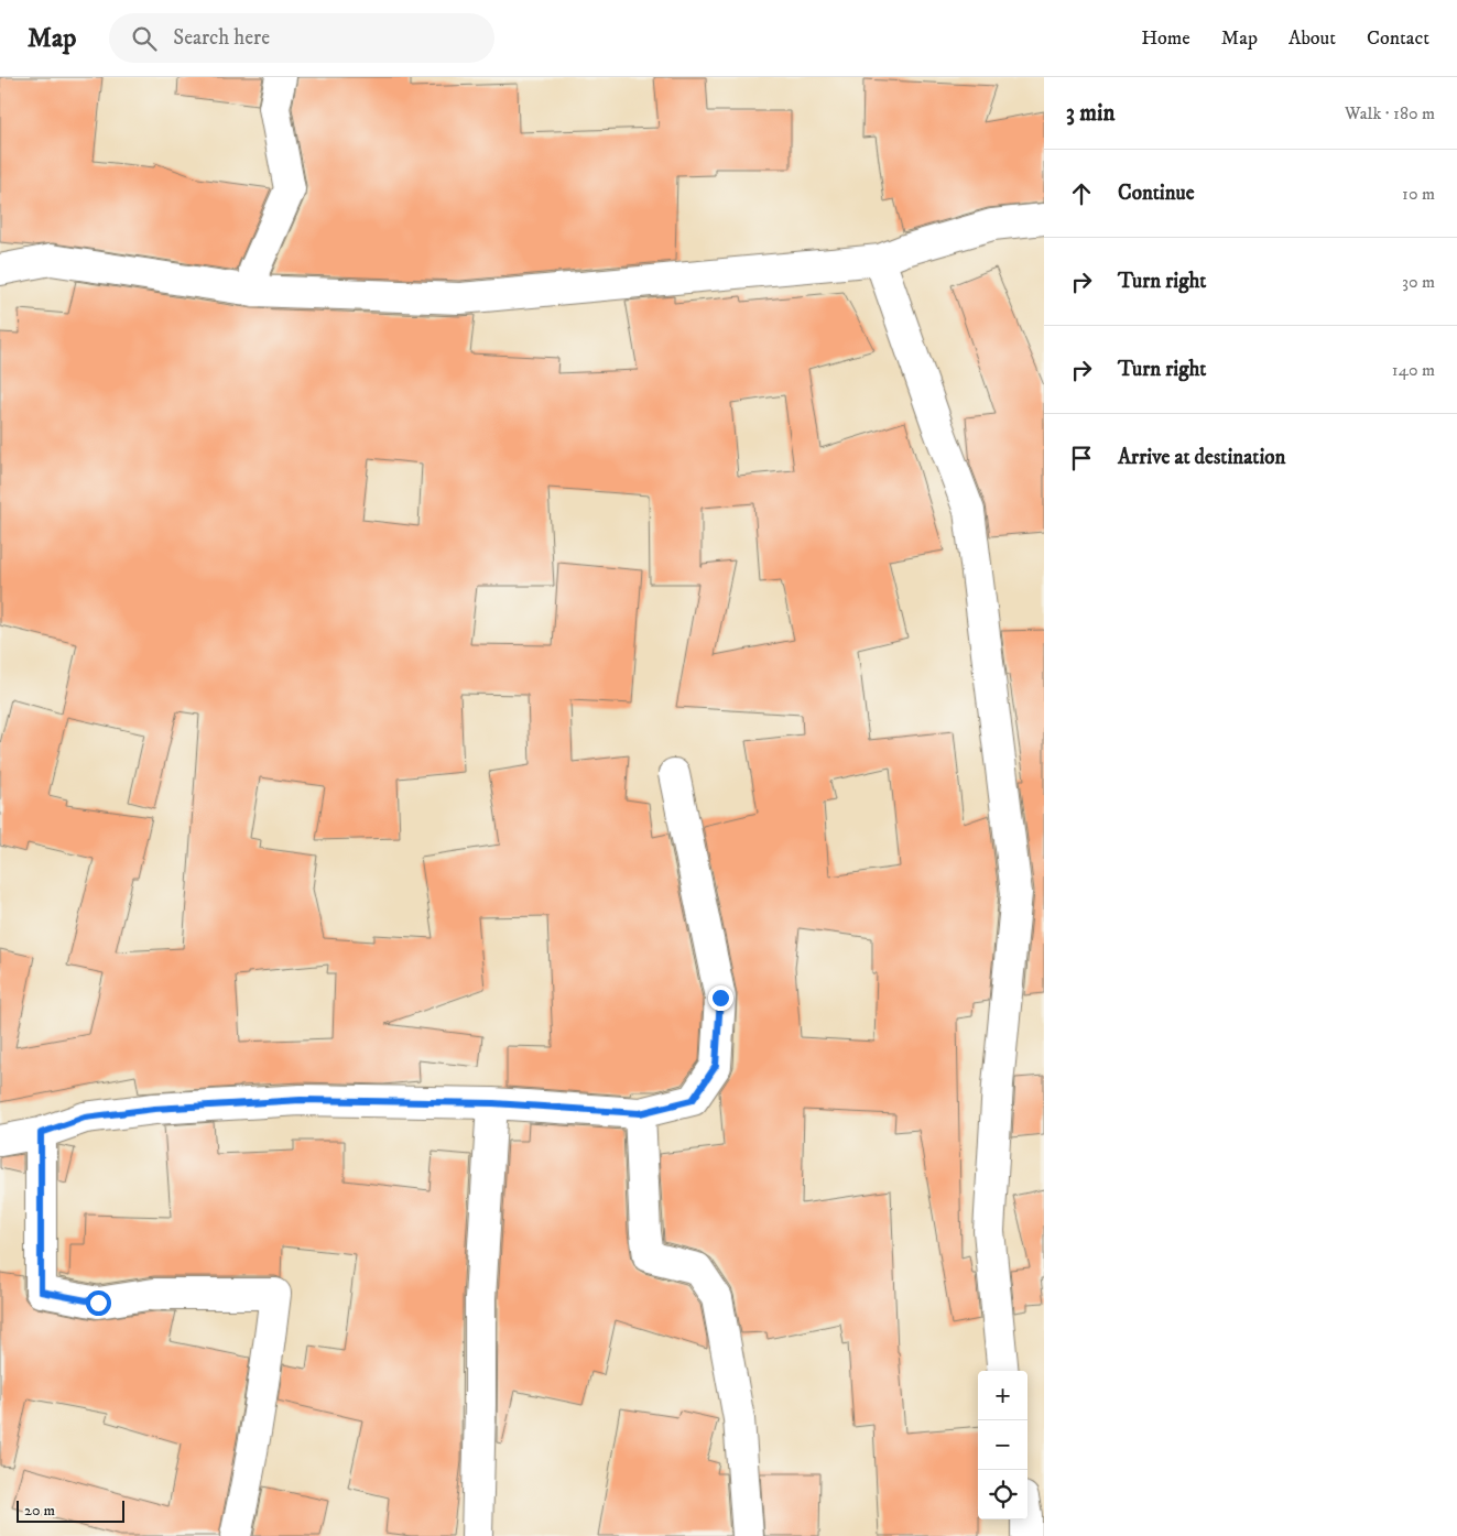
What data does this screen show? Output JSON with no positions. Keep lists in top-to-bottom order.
{
  "scale_bar": "20 m",
  "page": {
    "header": "Map",
    "search": "Search here",
    "nav": [
      "Home",
      "Map",
      "About",
      "Contact"
    ],
    "heading": ["3 min", "Walk · 180 m"],
    "list": [
      ["Continue", "10 m"],
      ["Turn right", "30 m"],
      ["Turn right", "140 m"],
      "Arrive at destination"
    ],
    "map_buttons": ["+", "−"],
    "scale": "20 m"
  }
}
